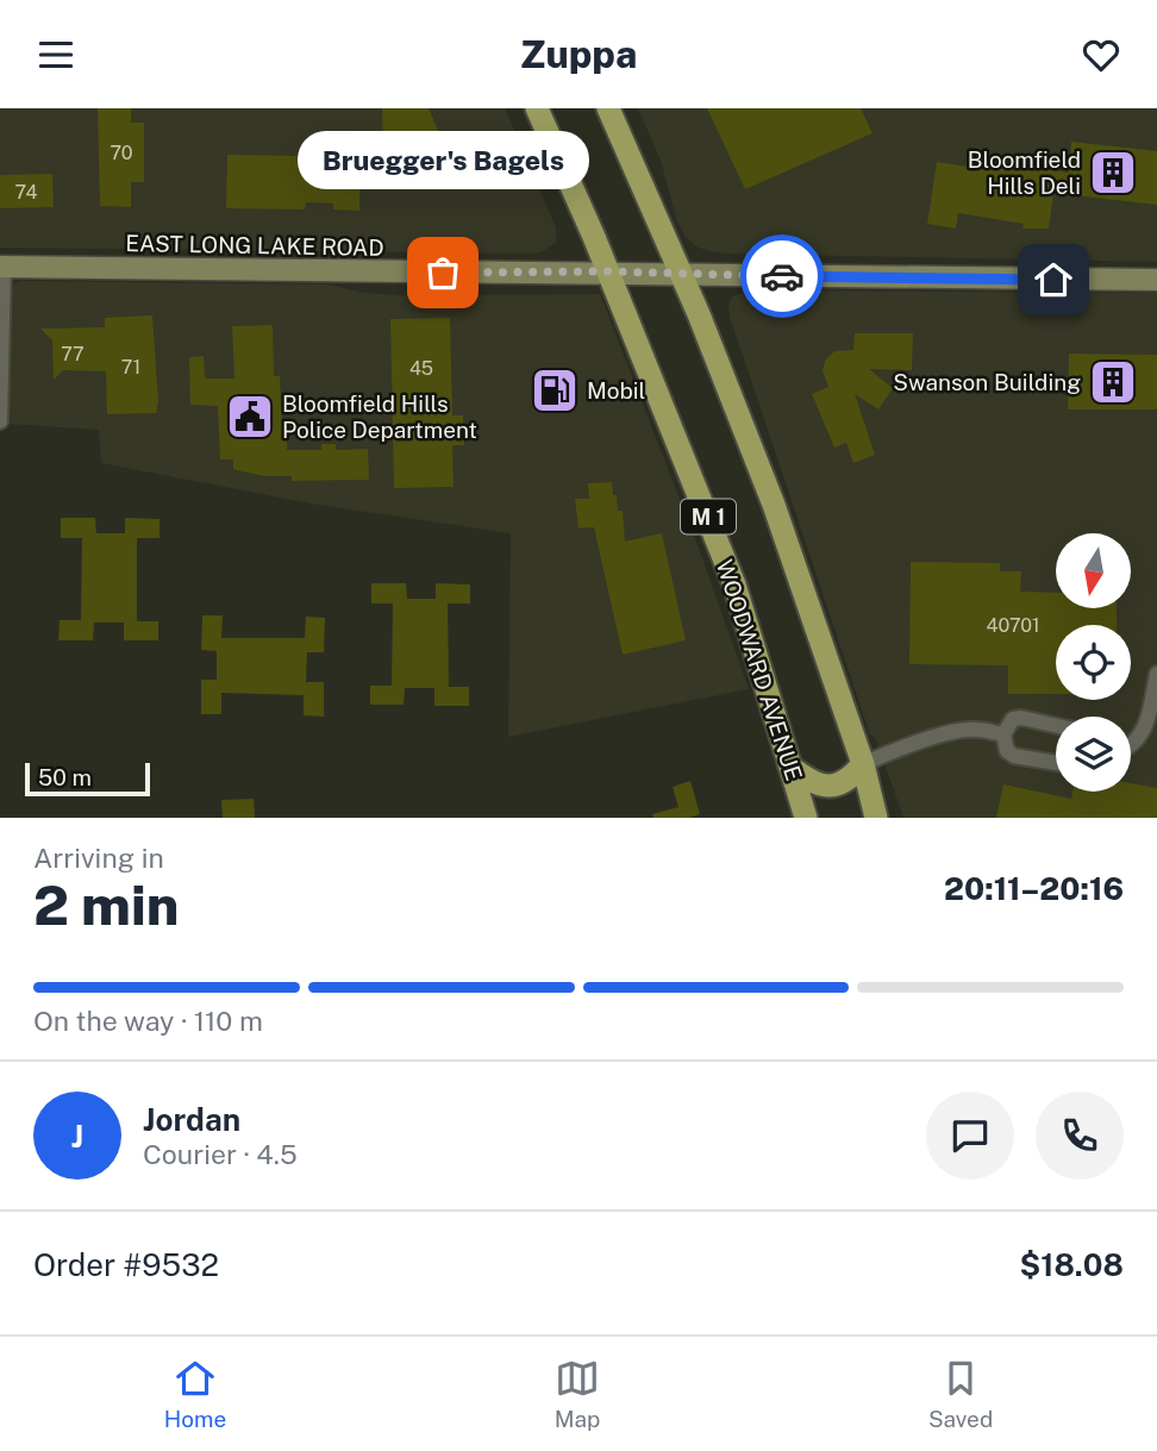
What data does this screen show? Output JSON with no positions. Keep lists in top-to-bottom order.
{
  "streets": {
    "main road": ["EAST LONG LAKE ROAD", "M 1", "WOODWARD AVENUE"]
  },
  "crossings": [
    ["EAST LONG LAKE ROAD", "M 1"],
    ["EAST LONG LAKE ROAD", "WOODWARD AVENUE"]
  ],
  "places": {
    "building": ["Bloomfield Hills Deli", "Swanson Building"],
    "other": ["Bruegger's Bagels"],
    "fuel station": ["Mobil"],
    "public building": ["Bloomfield Hills Police Department"]
  },
  "house_numbers": [
    "70",
    "74",
    "77",
    "71",
    "45",
    "40701"
  ],
  "scale_bar": "50 m",
  "north": "bottom",
  "page": {
    "header": "Zuppa",
    "bubble": "Bruegger's Bagels",
    "scale": "50 m",
    "heading": ["2 min", "Arriving in", "20:11–20:16"],
    "panel": [
      "Jordan",
      "Courier · 4.5",
      "Order #9532",
      "$18.08"
    ],
    "bar": "On the way · 110 m",
    "round": "J",
    "tabs": ["Home", "Map", "Saved"]
  }
}
